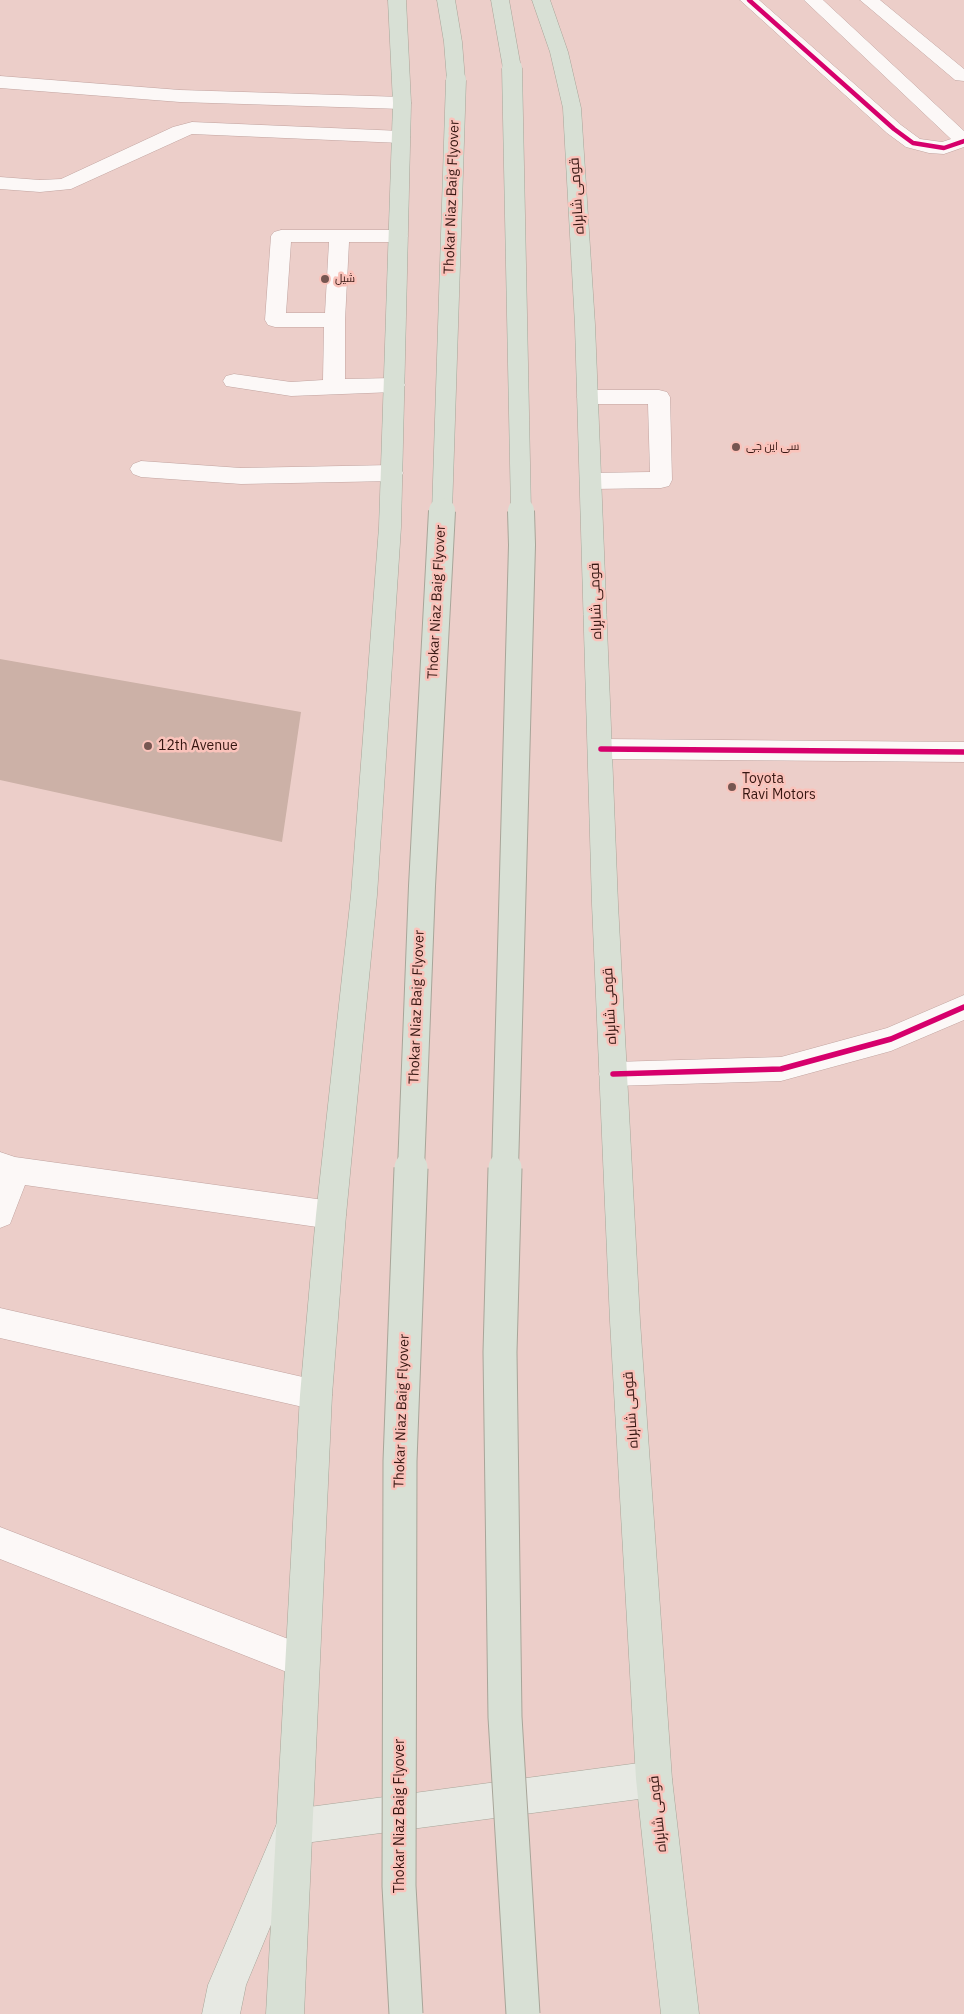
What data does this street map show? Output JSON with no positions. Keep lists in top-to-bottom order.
{
  "streets": {
    "highway": ["قومی شاہراہ", "Thokar Niaz Baig Flyover"]
  },
  "places": [
    "شیل",
    "سی این جی",
    "12th Avenue",
    "Toyota Ravi Motors"
  ]
}
